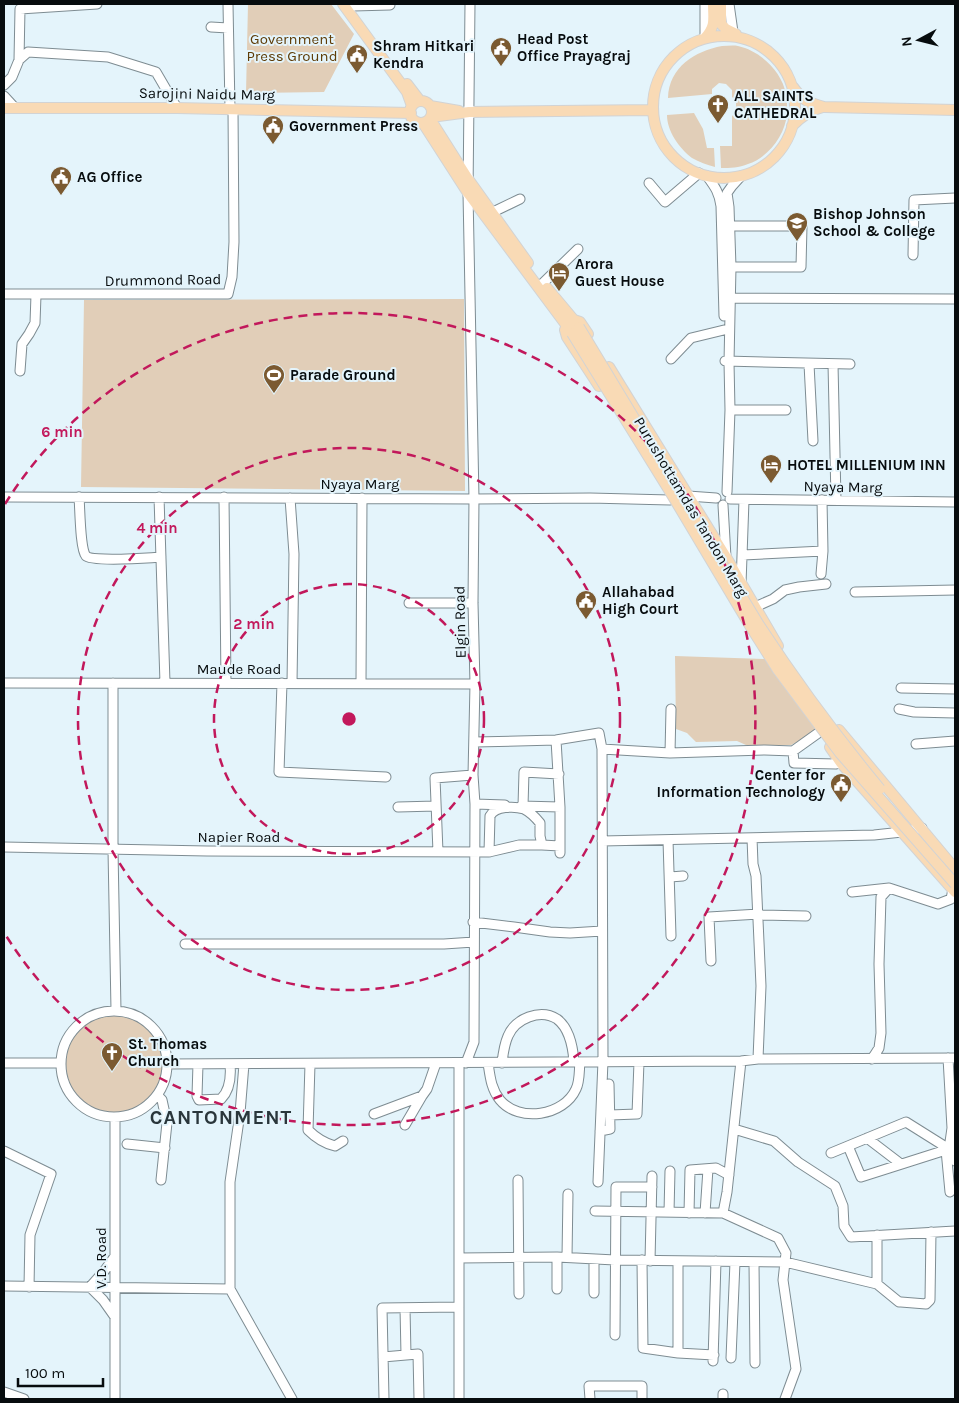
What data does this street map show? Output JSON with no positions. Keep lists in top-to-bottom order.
{
  "streets": {
    "main road": ["Sarojini Naidu Marg", "Purushottamdas Tandon Marg"],
    "street": [
      "Drummond Road",
      "Nyaya Marg",
      "Elgin Road",
      "Maude Road",
      "Napier Road",
      "V.D. Road"
    ]
  },
  "crossings": [
    ["Sarojini Naidu Marg", "Drummond Road"],
    ["Sarojini Naidu Marg", "Purushottamdas Tandon Marg"],
    ["Sarojini Naidu Marg", "Elgin Road"],
    ["Nyaya Marg", "Purushottamdas Tandon Marg"],
    ["Nyaya Marg", "Elgin Road"],
    ["Purushottamdas Tandon Marg", "Elgin Road"],
    ["Elgin Road", "Maude Road"],
    ["Elgin Road", "Napier Road"]
  ],
  "districts": ["CANTONMENT"],
  "parks": ["Government Press Ground"],
  "places": {
    "public building": [
      "Head Post Office Prayagraj",
      "Shram Hitkari Kendra",
      "Government Press",
      "AG Office",
      "Allahabad High Court",
      "Center for Information Technology"
    ],
    "church": ["ALL SAINTS CATHEDRAL", "St. Thomas Church"],
    "school or university": ["Bishop Johnson School & College"],
    "hotel": ["Arora Guest House", "HOTEL MILLENIUM INN"],
    "sports": ["Parade Ground"]
  },
  "scale_bar": "100 m",
  "north": "left",
  "rings": ["6 min", "4 min", "2 min"]
}
